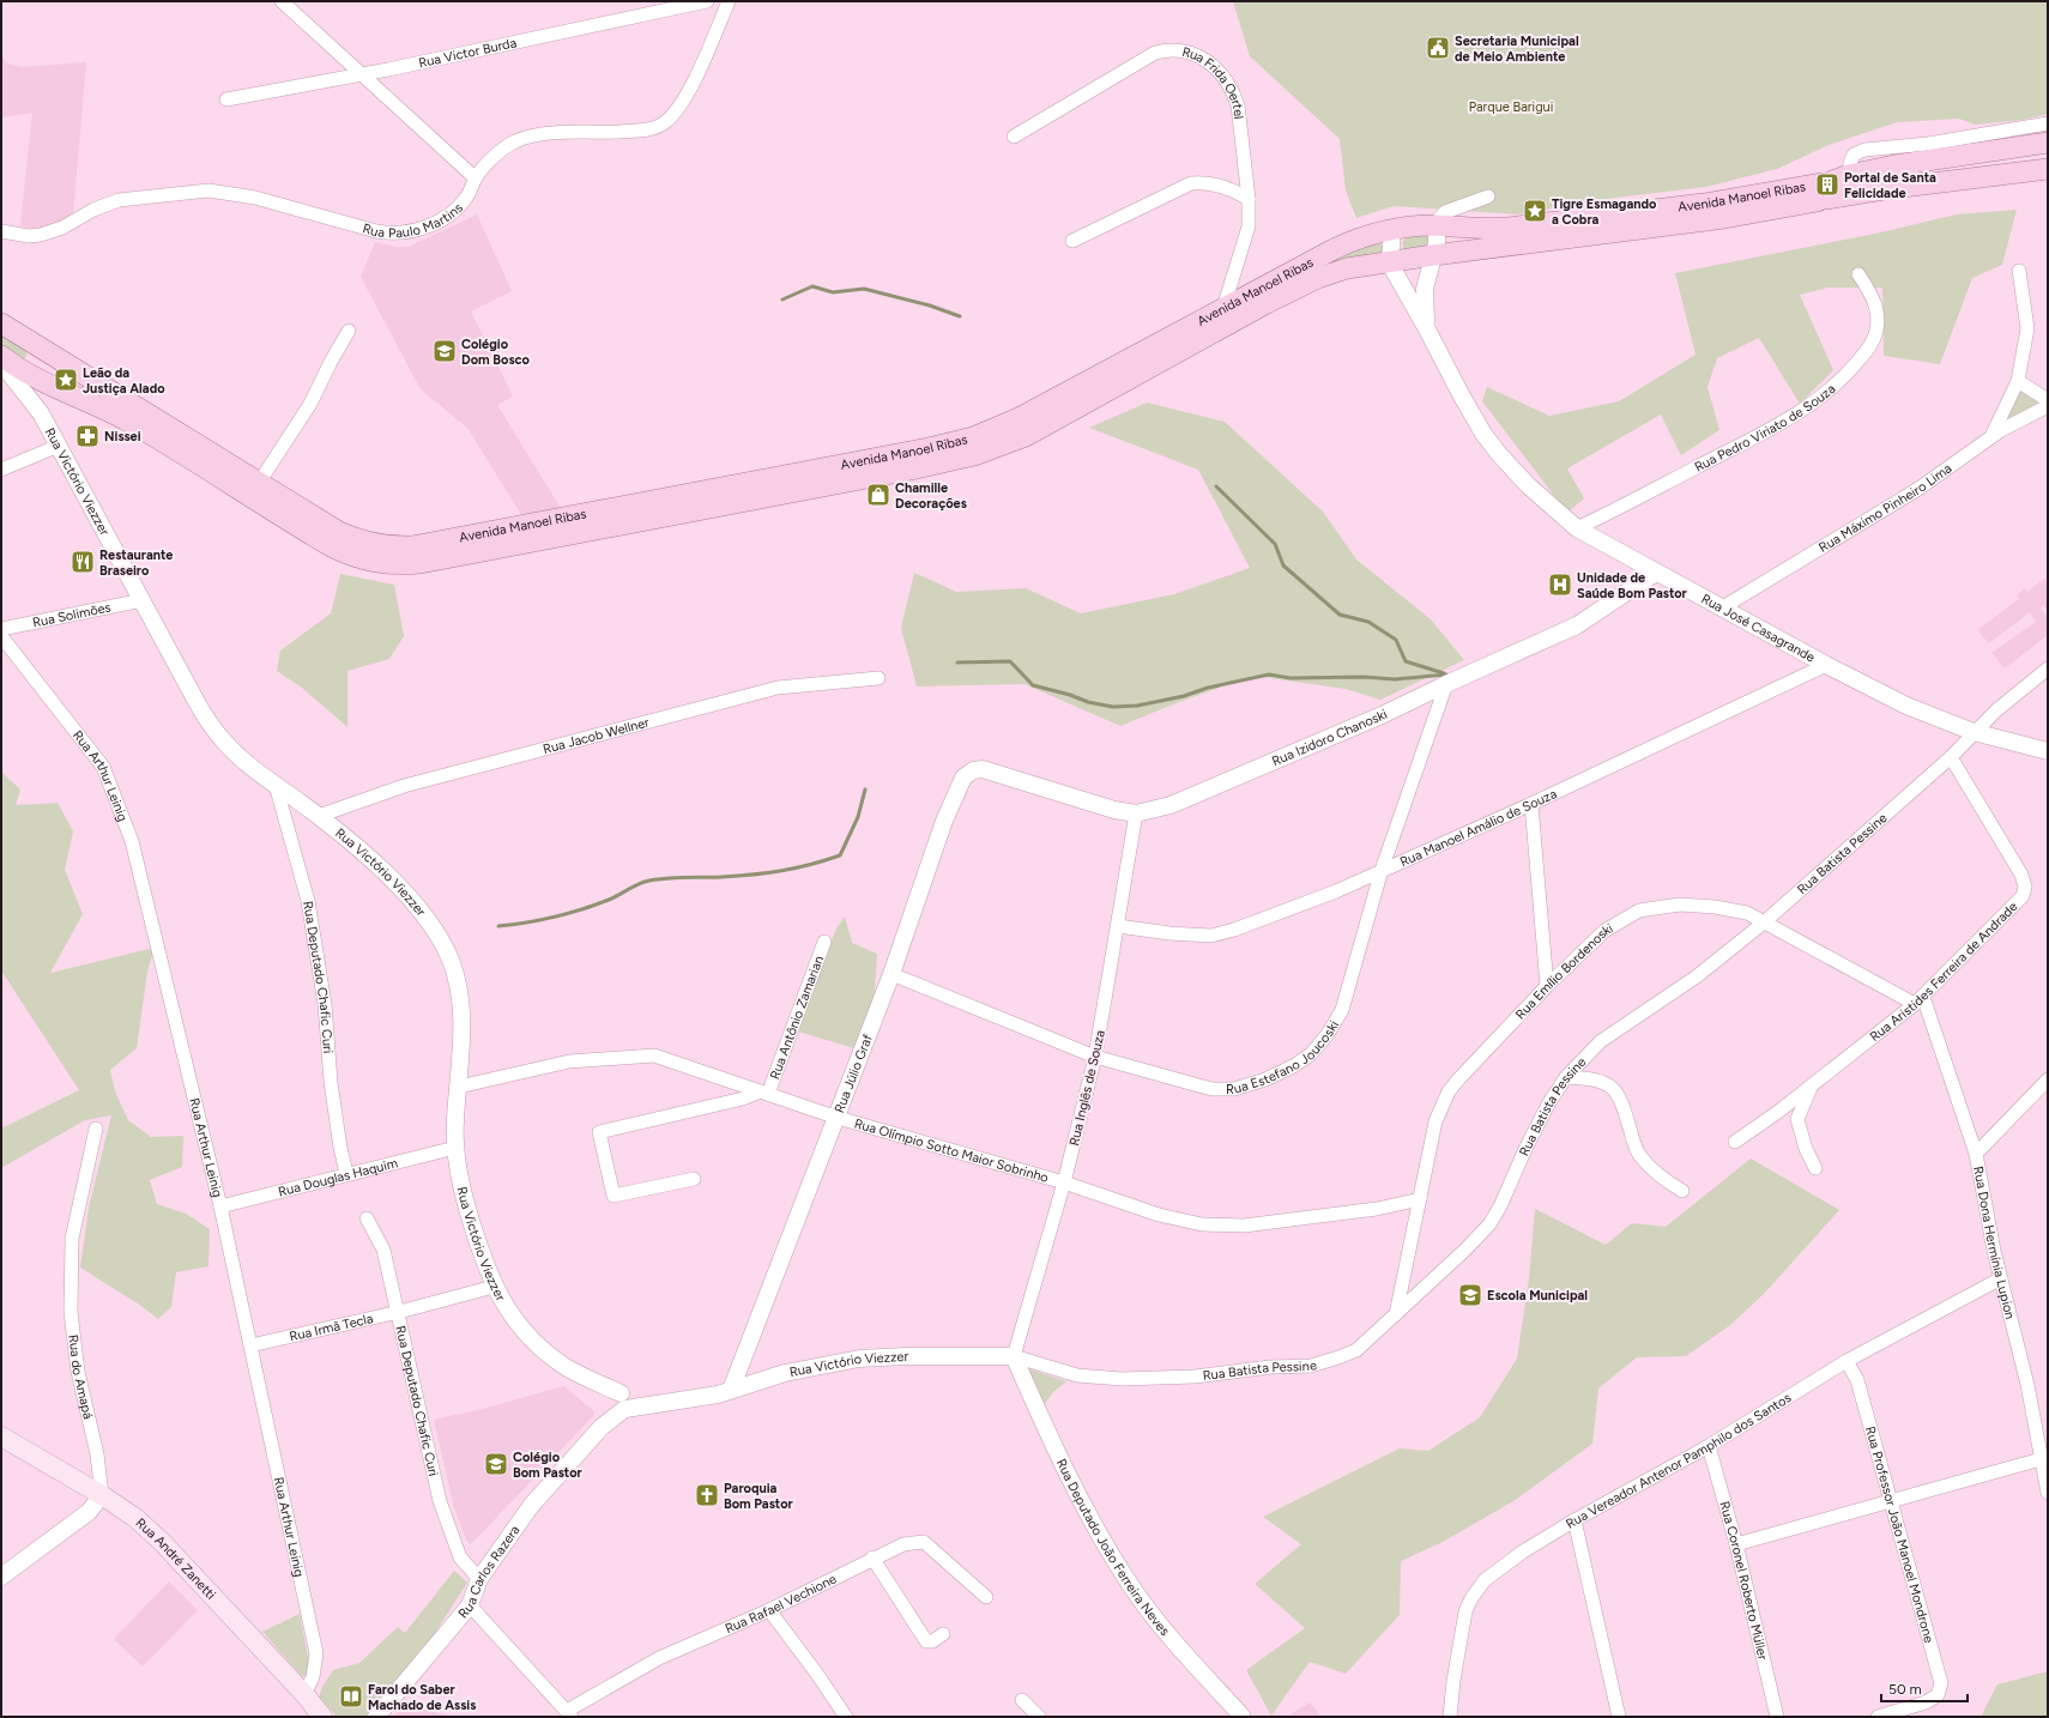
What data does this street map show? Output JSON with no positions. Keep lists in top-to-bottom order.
{
  "streets": {
    "main road": ["Avenida Manoel Ribas", "Rua André Zanetti"],
    "street": [
      "Rua Victor Burda",
      "Rua Frida Oertel",
      "Rua Paulo Martins",
      "Rua Pedro Viriato de Souza",
      "Rua Victório Viezzer",
      "Rua Máximo Pinheiro Lima",
      "Rua Solimões",
      "Rua José Casagrande",
      "Rua Jacob Wellner",
      "Rua Izidoro Chanoski",
      "Rua Arthur Leinig",
      "Rua Manoel Amálio de Souza",
      "Rua Batista Pessine",
      "Rua Aristides Ferreira de Andrade",
      "Rua Emílio Bordenoski",
      "Rua Deputado Chafic Curi",
      "Rua Antônio Zamarian",
      "Rua Estefano Joucoski",
      "Rua Júlio Graf",
      "Rua Inglês de Souza",
      "Rua Olímpio Sotto Maior Sobrinho",
      "Rua Douglas Haquim",
      "Rua Dona Hermínia Lupion",
      "Rua Irmã Tecla",
      "Rua do Amapá",
      "Rua Vereador Antenor Pamphilo dos Santos",
      "Rua Professor João Manoel Mondrone",
      "Rua Deputado João Ferreira Neves",
      "Rua Carlos Razera",
      "Rua Coronel Roberto Müller",
      "Rua Rafael Vechione"
    ]
  },
  "crossings": [
    ["Rua Frida Oertel", "Avenida Manoel Ribas"],
    ["Avenida Manoel Ribas", "Rua Victório Viezzer"],
    ["Avenida Manoel Ribas", "Rua José Casagrande"],
    ["Rua Pedro Viriato de Souza", "Rua José Casagrande"],
    ["Rua Victório Viezzer", "Rua Solimões"],
    ["Rua Victório Viezzer", "Rua Jacob Wellner"],
    ["Rua Victório Viezzer", "Rua Batista Pessine"],
    ["Rua Victório Viezzer", "Rua Deputado Chafic Curi"],
    ["Rua Victório Viezzer", "Rua Júlio Graf"],
    ["Rua Victório Viezzer", "Rua Inglês de Souza"],
    ["Rua Victório Viezzer", "Rua Olímpio Sotto Maior Sobrinho"],
    ["Rua Victório Viezzer", "Rua Douglas Haquim"],
    ["Rua Victório Viezzer", "Rua Irmã Tecla"],
    ["Rua Victório Viezzer", "Rua Deputado João Ferreira Neves"],
    ["Rua Victório Viezzer", "Rua Carlos Razera"],
    ["Rua Máximo Pinheiro Lima", "Rua José Casagrande"],
    ["Rua José Casagrande", "Rua Izidoro Chanoski"],
    ["Rua José Casagrande", "Rua Manoel Amálio de Souza"],
    ["Rua José Casagrande", "Rua Batista Pessine"],
    ["Rua Izidoro Chanoski", "Rua Estefano Joucoski"],
    ["Rua Izidoro Chanoski", "Rua Júlio Graf"],
    ["Rua Izidoro Chanoski", "Rua Inglês de Souza"],
    ["Rua Arthur Leinig", "Rua Douglas Haquim"],
    ["Rua Arthur Leinig", "Rua Irmã Tecla"],
    ["Rua Arthur Leinig", "Rua André Zanetti"],
    ["Rua Manoel Amálio de Souza", "Rua Estefano Joucoski"],
    ["Rua Manoel Amálio de Souza", "Rua Inglês de Souza"],
    ["Rua Batista Pessine", "Rua Aristides Ferreira de Andrade"],
    ["Rua Batista Pessine", "Rua Emílio Bordenoski"],
    ["Rua Batista Pessine", "Rua Inglês de Souza"],
    ["Rua Batista Pessine", "Rua Deputado João Ferreira Neves"],
    ["Rua Aristides Ferreira de Andrade", "Rua Emílio Bordenoski"],
    ["Rua Aristides Ferreira de Andrade", "Rua Dona Hermínia Lupion"],
    ["Rua Emílio Bordenoski", "Rua Olímpio Sotto Maior Sobrinho"],
    ["Rua Emílio Bordenoski", "Rua Dona Hermínia Lupion"],
    ["Rua Deputado Chafic Curi", "Rua Douglas Haquim"],
    ["Rua Deputado Chafic Curi", "Rua Irmã Tecla"],
    ["Rua Deputado Chafic Curi", "Rua Carlos Razera"],
    ["Rua Antônio Zamarian", "Rua Olímpio Sotto Maior Sobrinho"],
    ["Rua Estefano Joucoski", "Rua Júlio Graf"],
    ["Rua Estefano Joucoski", "Rua Inglês de Souza"],
    ["Rua Júlio Graf", "Rua Olímpio Sotto Maior Sobrinho"],
    ["Rua Inglês de Souza", "Rua Olímpio Sotto Maior Sobrinho"],
    ["Rua Inglês de Souza", "Rua Deputado João Ferreira Neves"],
    ["Rua Dona Hermínia Lupion", "Rua Vereador Antenor Pamphilo dos Santos"],
    ["Rua do Amapá", "Rua André Zanetti"],
    ["Rua Vereador Antenor Pamphilo dos Santos", "Rua Professor João Manoel Mondrone"],
    ["Rua Vereador Antenor Pamphilo dos Santos", "Rua Coronel Roberto Müller"]
  ],
  "parks": ["Parque Barigui"],
  "places": {
    "public building": ["Secretaria Municipal de Meio Ambiente"],
    "building": ["Portal de Santa Felicidade"],
    "place": ["Tigre Esmagando a Cobra", "Leão da Justiça Alado"],
    "school or university": ["Colégio Dom Bosco", "Escola Municipal", "Colégio Bom Pastor"],
    "pharmacy": ["Nissei"],
    "shop": ["Chamille Decorações"],
    "restaurant": ["Restaurante Braseiro"],
    "hospital": ["Unidade de Saúde Bom Pastor"],
    "church": ["Paroquia Bom Pastor"],
    "library": ["Farol do Saber Machado de Assis"]
  },
  "scale_bar": "50 m"
}
